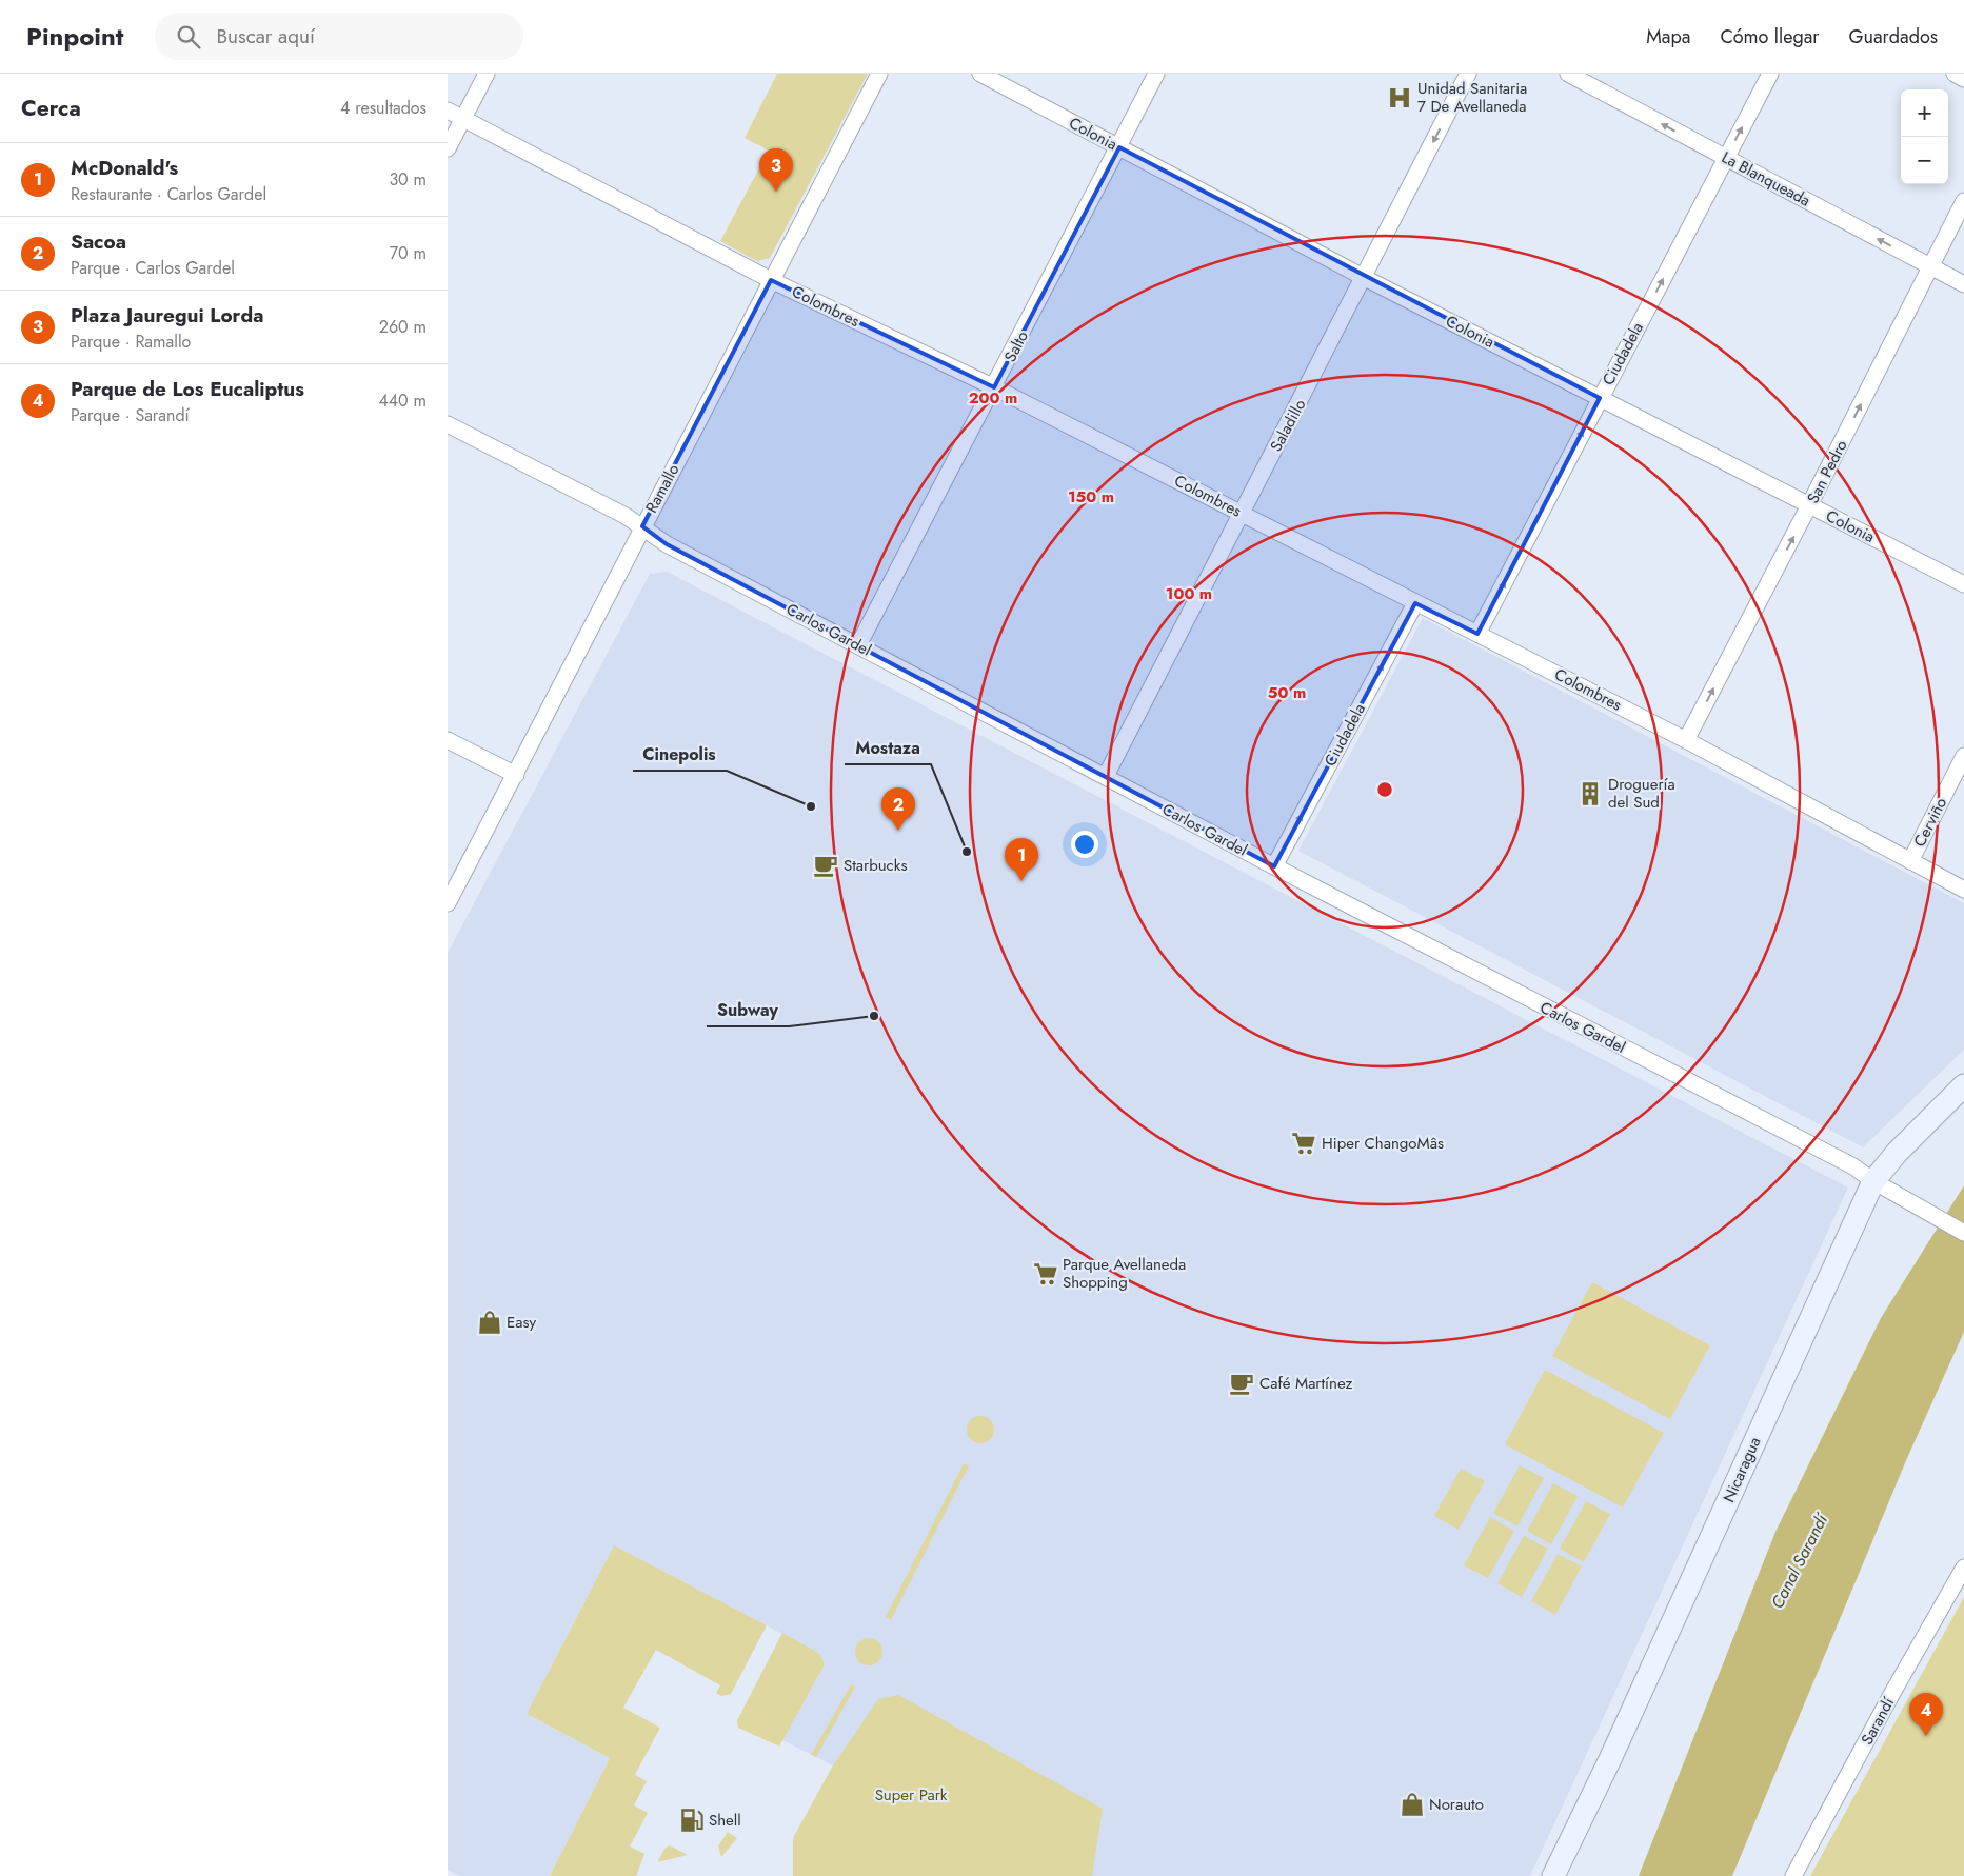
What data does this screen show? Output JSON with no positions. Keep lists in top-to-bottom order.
{
  "streets": {
    "main road": ["Nicaragua"],
    "street": [
      "Colonia",
      "La Blanqueada",
      "Colombres",
      "Salto",
      "Ciudadela",
      "Saladillo",
      "San Pedro",
      "Ramallo",
      "Carlos Gardel",
      "Cerviño",
      "Sarandí"
    ]
  },
  "crossings": [
    ["Colonia", "Salto"],
    ["Colonia", "Ciudadela"],
    ["Colonia", "Saladillo"],
    ["Colonia", "San Pedro"],
    ["La Blanqueada", "Ciudadela"],
    ["La Blanqueada", "San Pedro"],
    ["Colombres", "Salto"],
    ["Colombres", "Ciudadela"],
    ["Colombres", "Saladillo"],
    ["Colombres", "San Pedro"],
    ["Colombres", "Ramallo"],
    ["Colombres", "Cerviño"],
    ["Salto", "Carlos Gardel"],
    ["Ciudadela", "Carlos Gardel"],
    ["Saladillo", "Carlos Gardel"],
    ["Ramallo", "Carlos Gardel"],
    ["Carlos Gardel", "Nicaragua"]
  ],
  "one_way": ["La Blanqueada", "Ciudadela", "San Pedro"],
  "water": ["Canal Sarandí"],
  "parks": ["Super Park"],
  "places": {
    "hospital": ["Unidad Sanitaria 7 De Avellaneda"],
    "building": ["Droguería del Sud"],
    "other": ["Cinepolis", "Mostaza", "Subway"],
    "cafe": ["Starbucks", "Café Martínez"],
    "supermarket": ["Hiper ChangoMâs", "Parque Avellaneda Shopping"],
    "shop": ["Easy", "Norauto"],
    "fuel station": ["Shell"]
  },
  "page": {
    "header": "Pinpoint",
    "search": "Buscar aquí",
    "nav": ["Mapa", "Cómo llegar", "Guardados"],
    "heading": ["Cerca", "4 resultados"],
    "map_buttons": ["+", "−"],
    "list": [
      {
        "mark": "1",
        "name": "McDonald's",
        "note": "Restaurante · Carlos Gardel",
        "value": "30 m"
      },
      {
        "mark": "2",
        "name": "Sacoa",
        "note": "Parque · Carlos Gardel",
        "value": "70 m"
      },
      {
        "mark": "3",
        "name": "Plaza Jauregui Lorda",
        "note": "Parque · Ramallo",
        "value": "260 m"
      },
      {
        "mark": "4",
        "name": "Parque de Los Eucaliptus",
        "note": "Parque · Sarandí",
        "value": "440 m"
      }
    ],
    "pins": [
      "3",
      "2",
      "1",
      "4"
    ]
  },
  "rings": [
    "200 m",
    "150 m",
    "100 m",
    "50 m"
  ]
}
